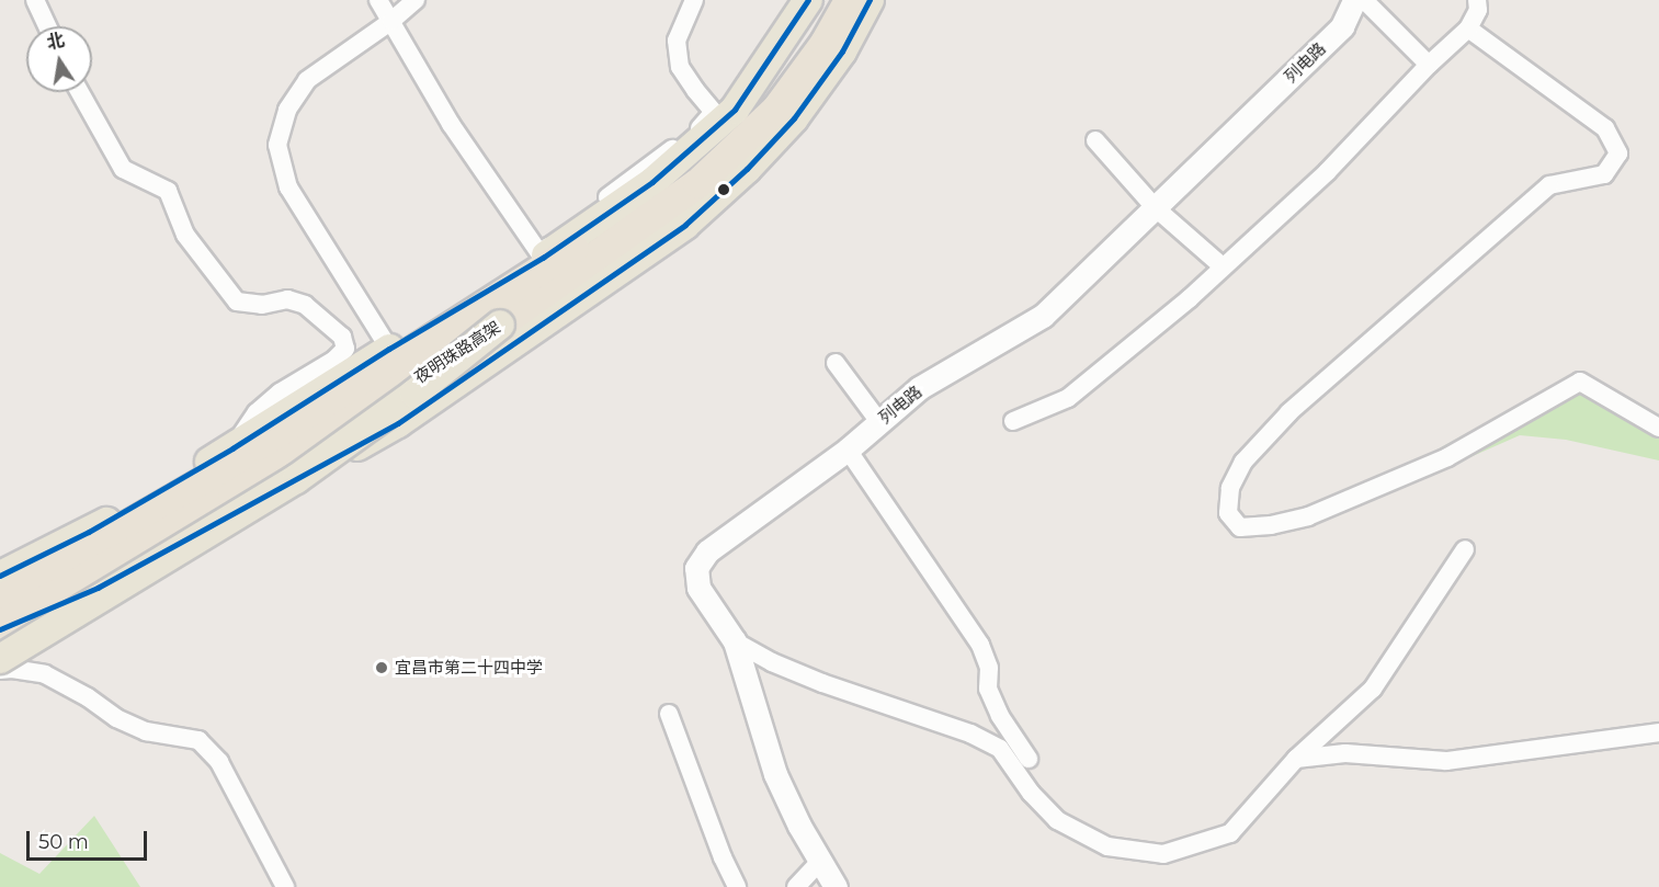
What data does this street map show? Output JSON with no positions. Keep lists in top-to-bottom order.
{
  "streets": {
    "highway": ["夜明珠路高架"],
    "street": ["列电路"]
  },
  "places": ["宜昌市第二十四中学"],
  "scale_bar": "50 m",
  "north": "top"
}
